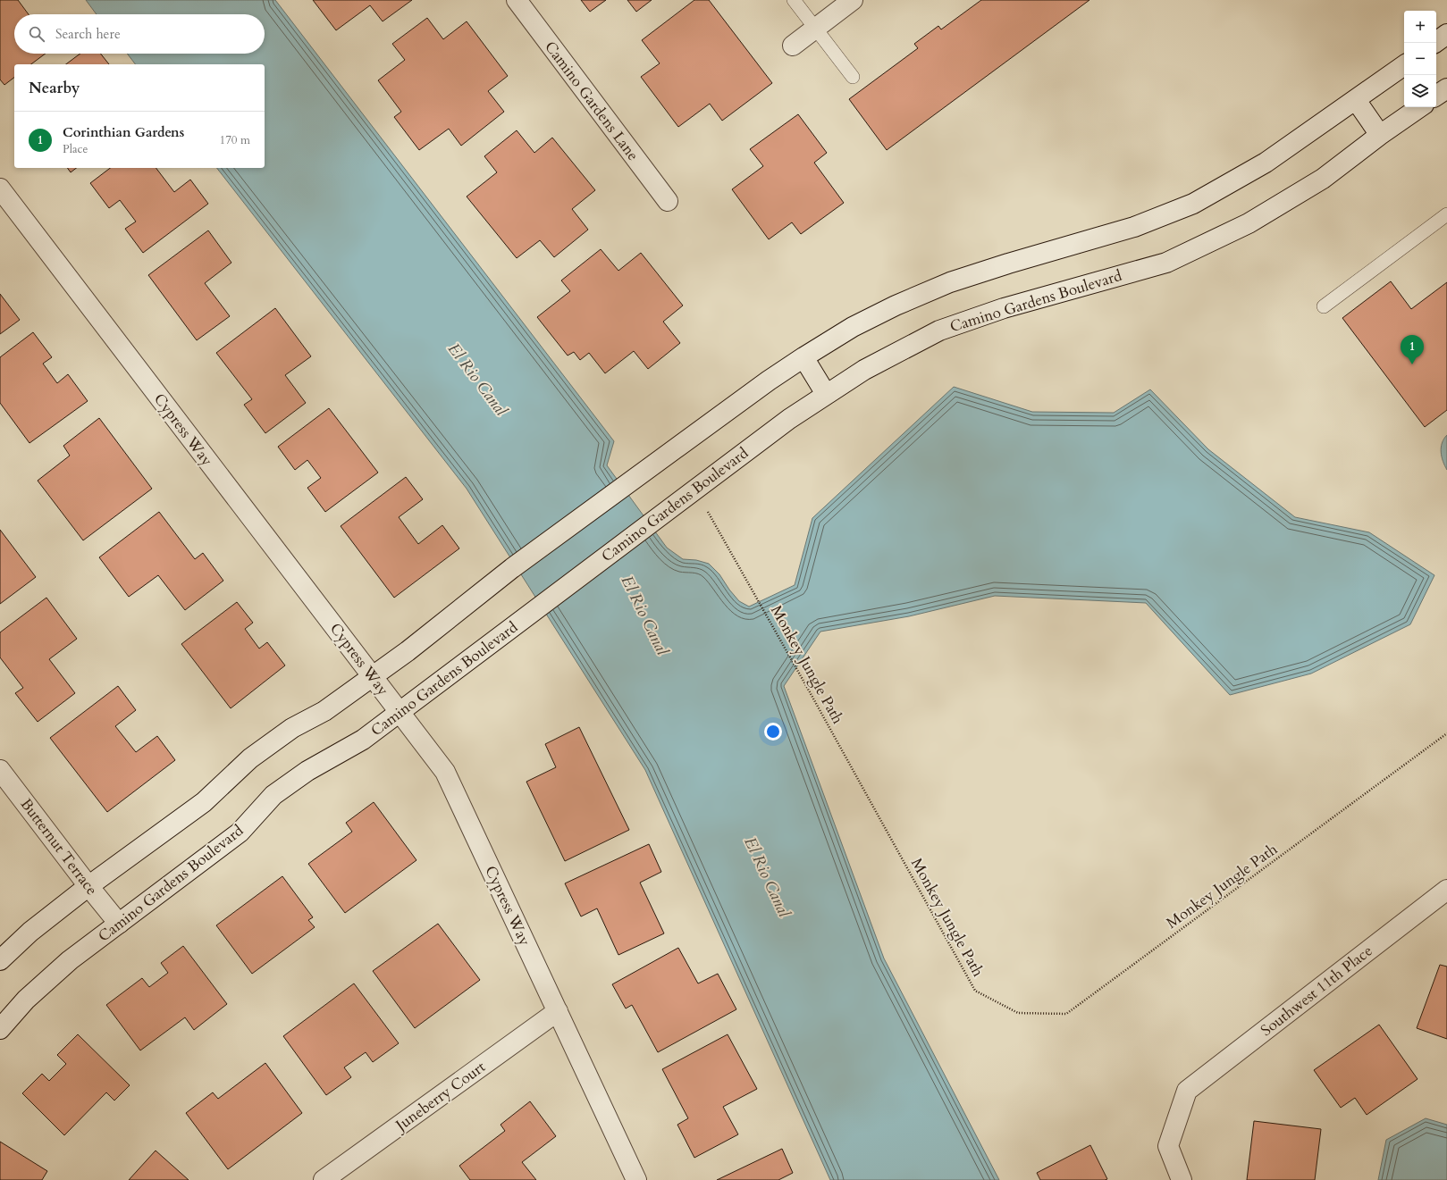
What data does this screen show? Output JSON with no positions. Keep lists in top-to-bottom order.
{
  "streets": {
    "street": [
      "Camino Gardens Lane",
      "Camino Gardens Boulevard",
      "Cypress Way",
      "Butternut Terrace",
      "Southwest 11th Place",
      "Juneberry Court"
    ],
    "path": ["Monkey Jungle Path"]
  },
  "crossings": [
    ["Camino Gardens Boulevard", "Cypress Way"],
    ["Camino Gardens Boulevard", "Monkey Jungle Path"],
    ["Camino Gardens Boulevard", "Butternut Terrace"],
    ["Cypress Way", "Juneberry Court"]
  ],
  "water": ["El Rio Canal"],
  "page": {
    "map_buttons": ["+", "−"],
    "search": "Search here",
    "heading": "Nearby",
    "list": [
      {
        "mark": "1",
        "name": "Corinthian Gardens",
        "note": "Place",
        "value": "170 m"
      }
    ],
    "pins": "1"
  }
}
